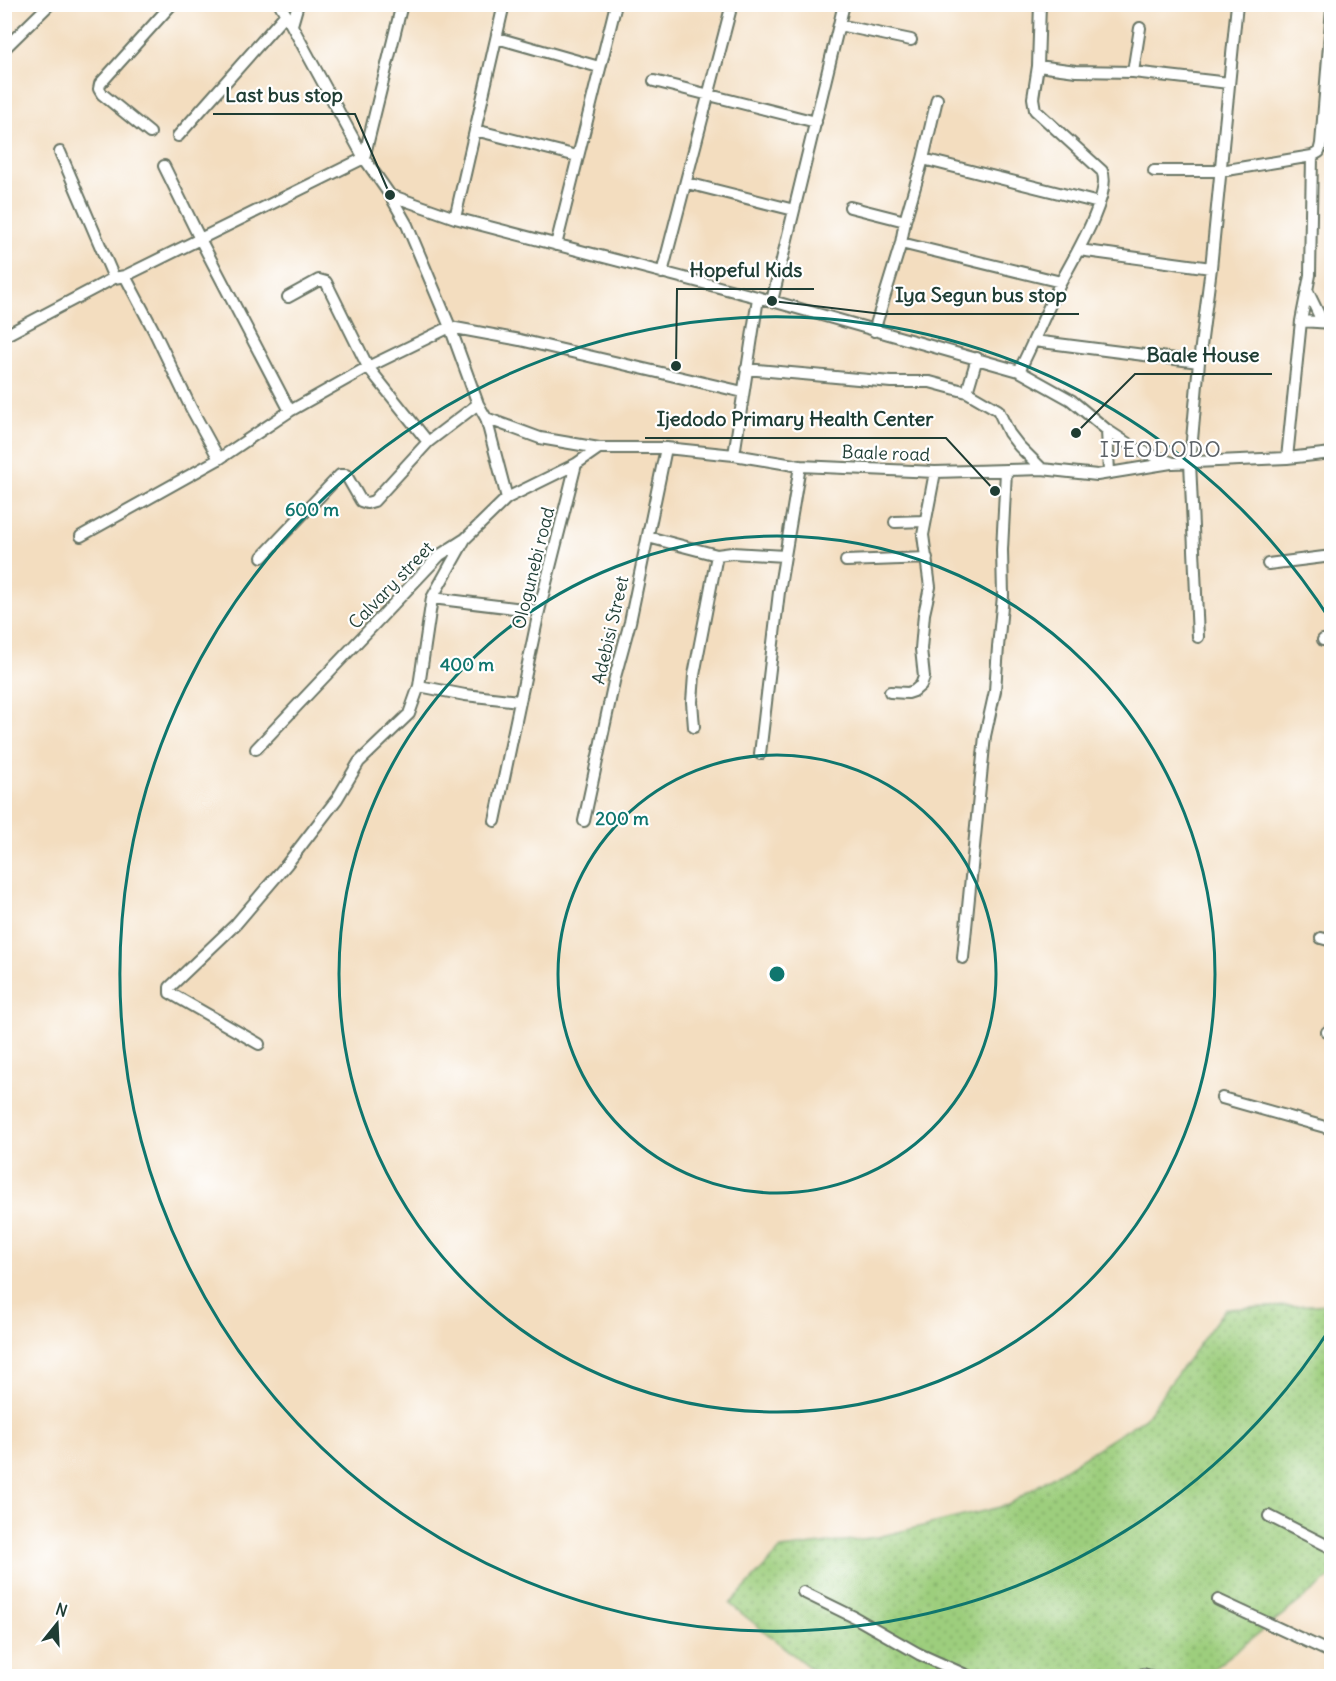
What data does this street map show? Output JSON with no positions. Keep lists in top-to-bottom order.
{
  "streets": {
    "street": [
      "Baale road",
      "Ologunebi road",
      "Calvary street",
      "Adebisi Street"
    ]
  },
  "crossings": [
    ["Baale road", "Calvary street"],
    ["Baale road", "Adebisi Street"],
    ["Ologunebi road", "Calvary street"]
  ],
  "districts": ["IJEODODO"],
  "places": [
    "Last bus stop",
    "Iya Segun bus stop",
    "Hopeful Kids",
    "Baale House",
    "Ijedodo Primary Health Center"
  ],
  "north": "top",
  "rings": ["600 m", "400 m", "200 m"]
}
